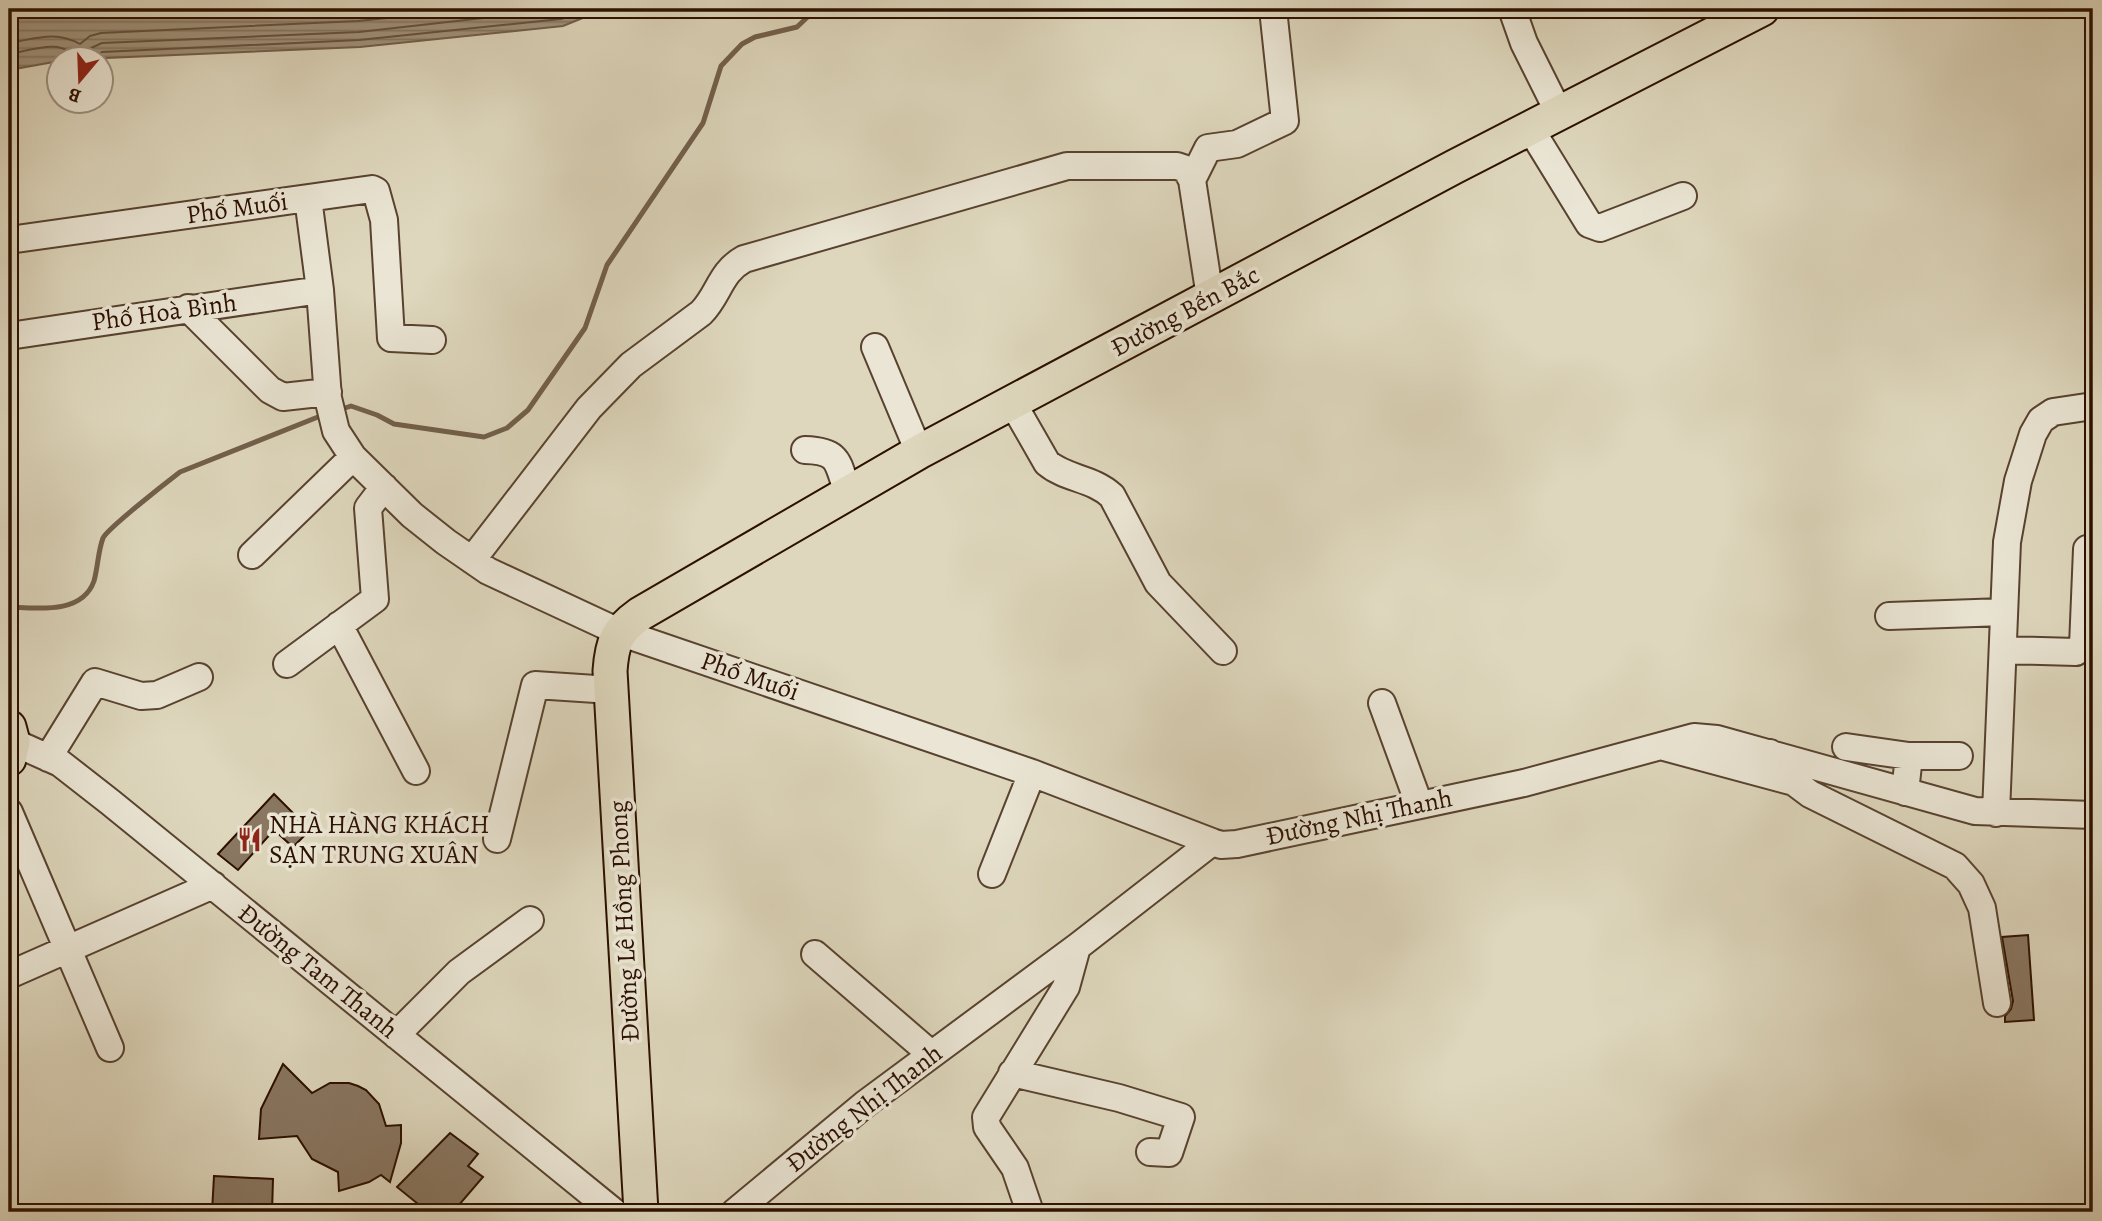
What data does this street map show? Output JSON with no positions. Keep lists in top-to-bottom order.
{
  "streets": {
    "main road": ["Đường Bến Bắc", "Đường Lê Hồng Phong"],
    "street": [
      "Phố Muối",
      "Phố Hoà Bình",
      "Đường Nhị Thanh",
      "Đường Tam Thanh"
    ]
  },
  "crossings": [
    ["Phố Muối", "Đường Bến Bắc"],
    ["Phố Muối", "Phố Hoà Bình"],
    ["Phố Muối", "Đường Nhị Thanh"],
    ["Phố Muối", "Đường Lê Hồng Phong"],
    ["Đường Bến Bắc", "Đường Lê Hồng Phong"]
  ],
  "places": {
    "restaurant": ["NHÀ HÀNG KHÁCH SẠN TRUNG XUÂN"]
  },
  "north": "bottom"
}
